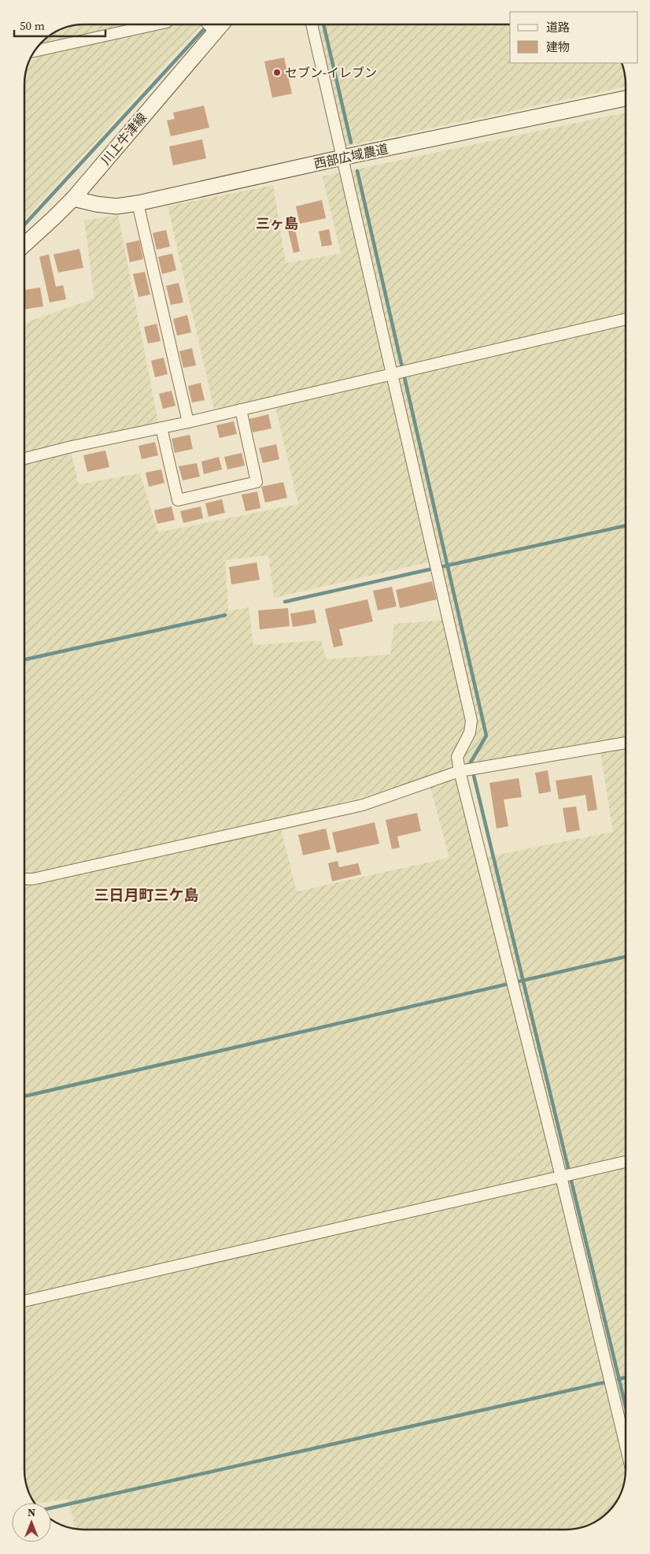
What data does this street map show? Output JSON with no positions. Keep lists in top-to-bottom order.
{
  "streets": {
    "street": ["川上牛津線", "西部広域農道"]
  },
  "crossings": [
    ["川上牛津線", "西部広域農道"]
  ],
  "districts": ["三ヶ島", "三日月町三ケ島"],
  "places": ["セブン-イレブン"],
  "legend": ["道路", "建物"],
  "scale_bar": "50 m",
  "north": "top"
}
